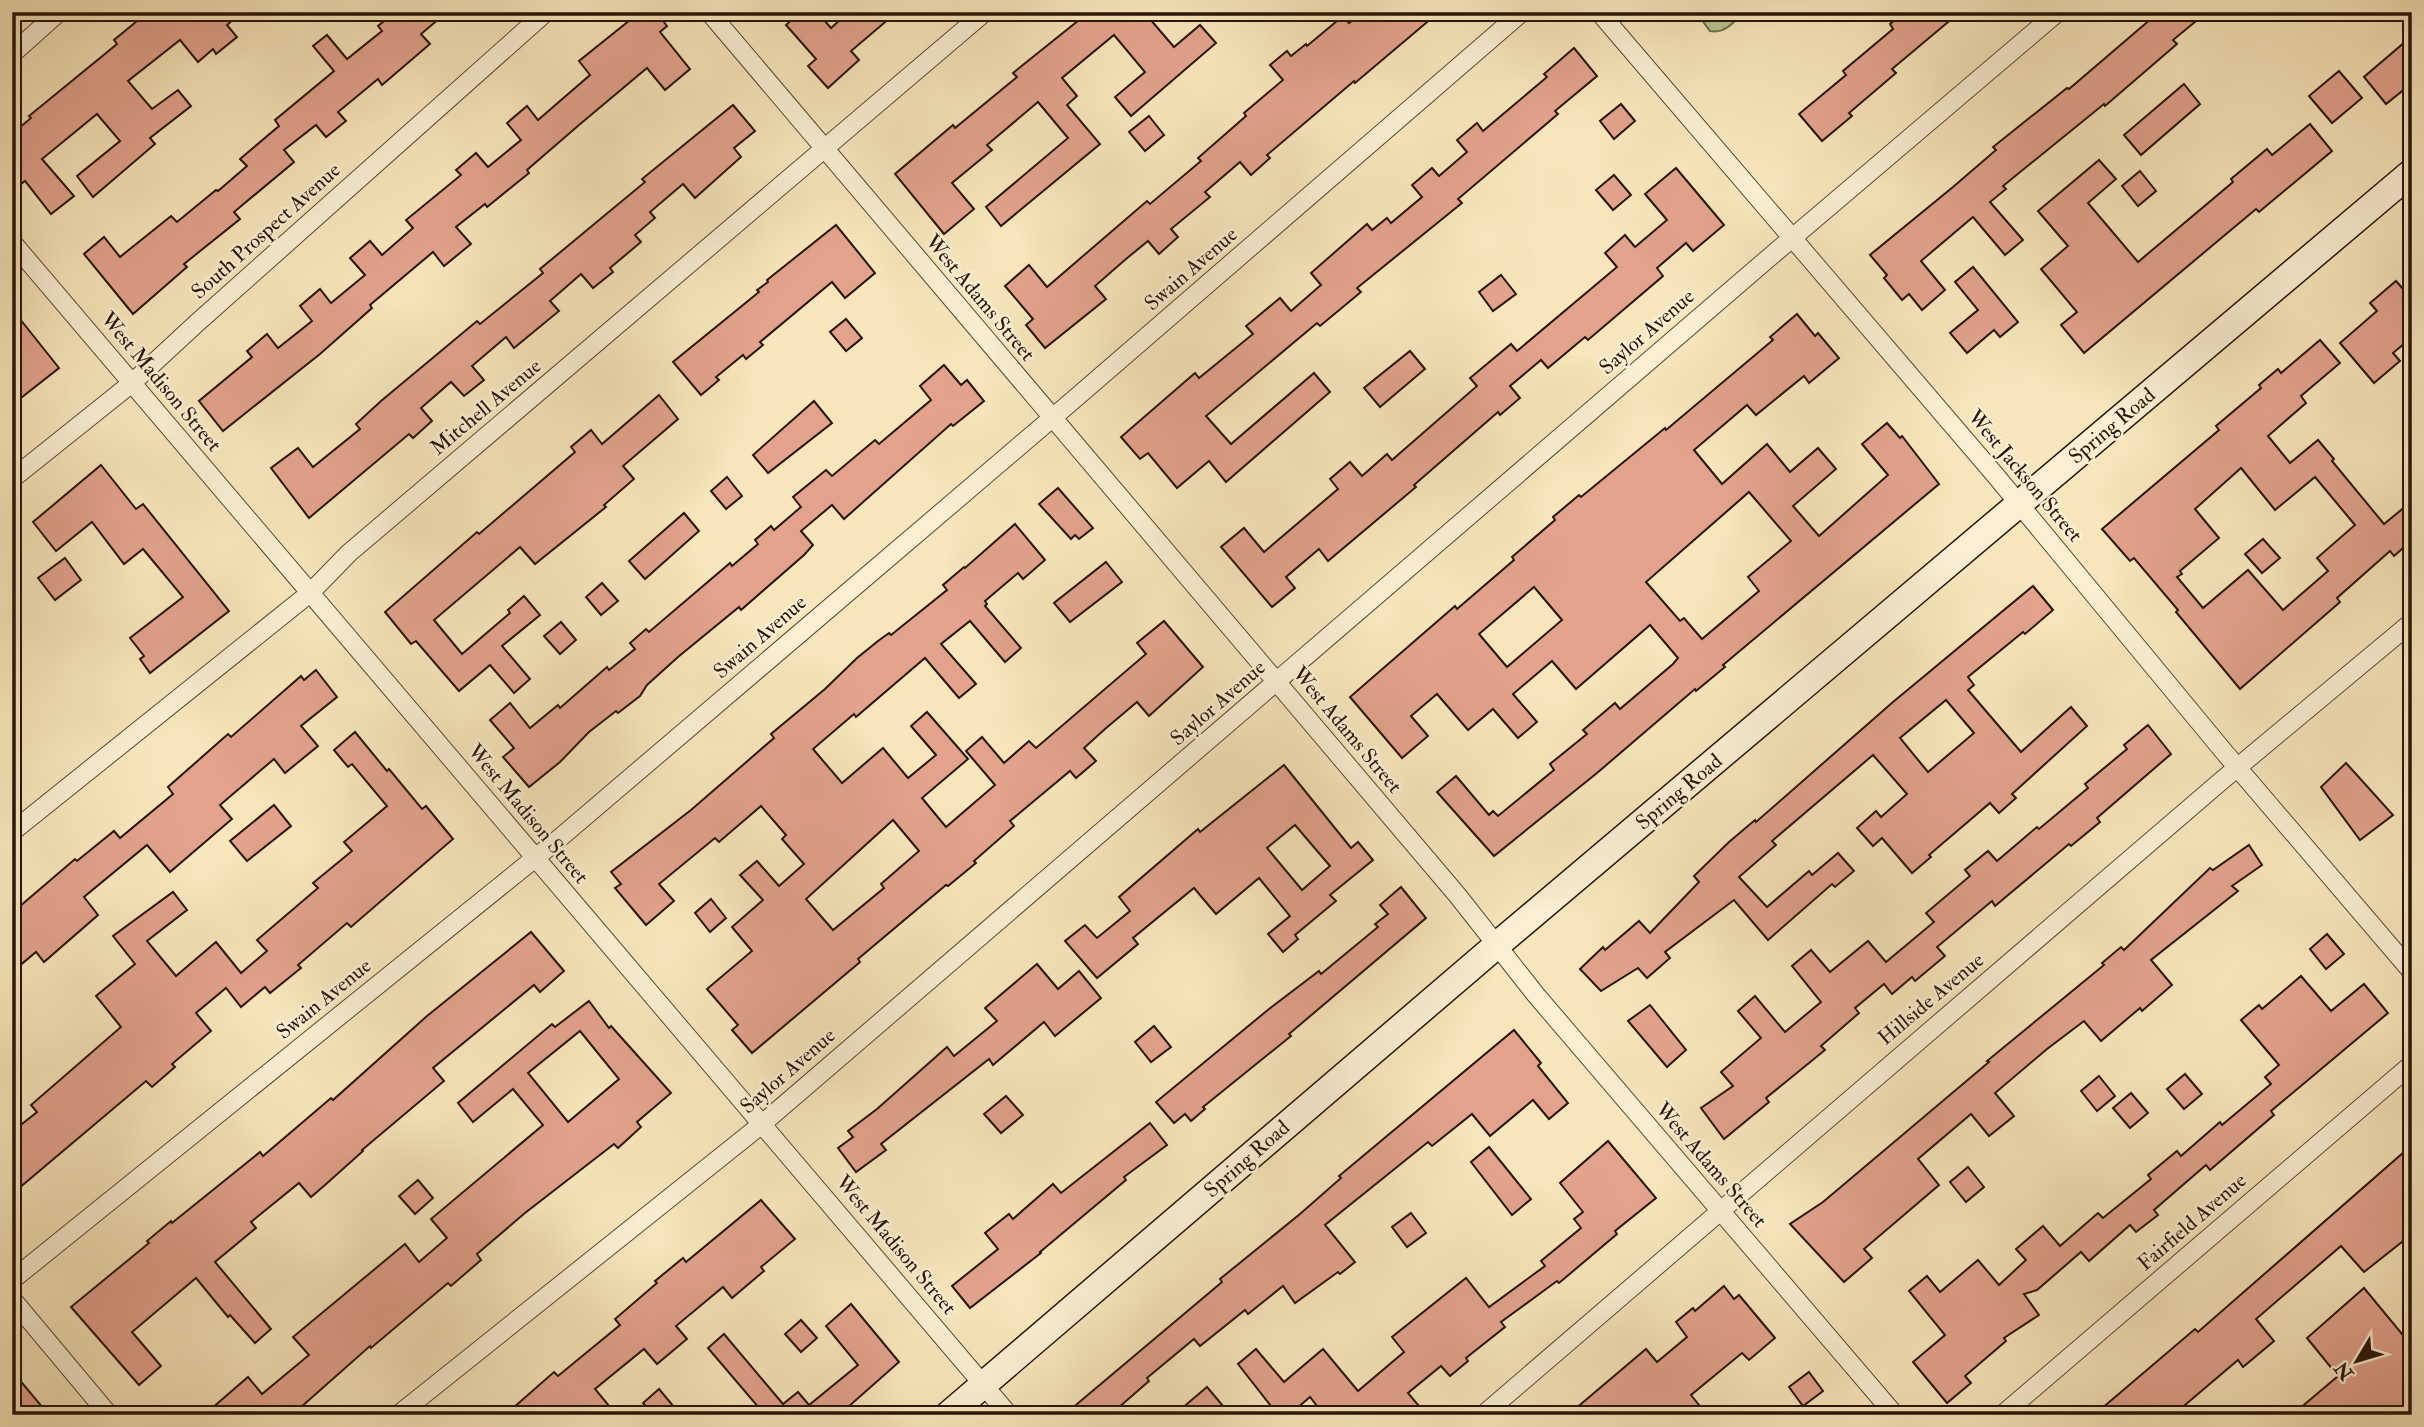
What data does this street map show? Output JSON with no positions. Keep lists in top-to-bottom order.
{
  "streets": {
    "street": [
      "South Prospect Avenue",
      "Swain Avenue",
      "West Adams Street",
      "Saylor Avenue",
      "West Madison Street",
      "Mitchell Avenue",
      "Spring Road",
      "West Jackson Street",
      "Hillside Avenue",
      "Fairfield Avenue"
    ]
  },
  "crossings": [
    ["South Prospect Avenue", "West Madison Street"],
    ["Swain Avenue", "West Adams Street"],
    ["Swain Avenue", "West Madison Street"],
    ["West Adams Street", "Saylor Avenue"],
    ["West Adams Street", "Mitchell Avenue"],
    ["West Adams Street", "Spring Road"],
    ["West Adams Street", "Hillside Avenue"],
    ["Saylor Avenue", "West Madison Street"],
    ["Saylor Avenue", "West Jackson Street"],
    ["West Madison Street", "Mitchell Avenue"],
    ["West Madison Street", "Spring Road"],
    ["Spring Road", "West Jackson Street"],
    ["West Jackson Street", "Hillside Avenue"]
  ],
  "north": "bottom left"
}
